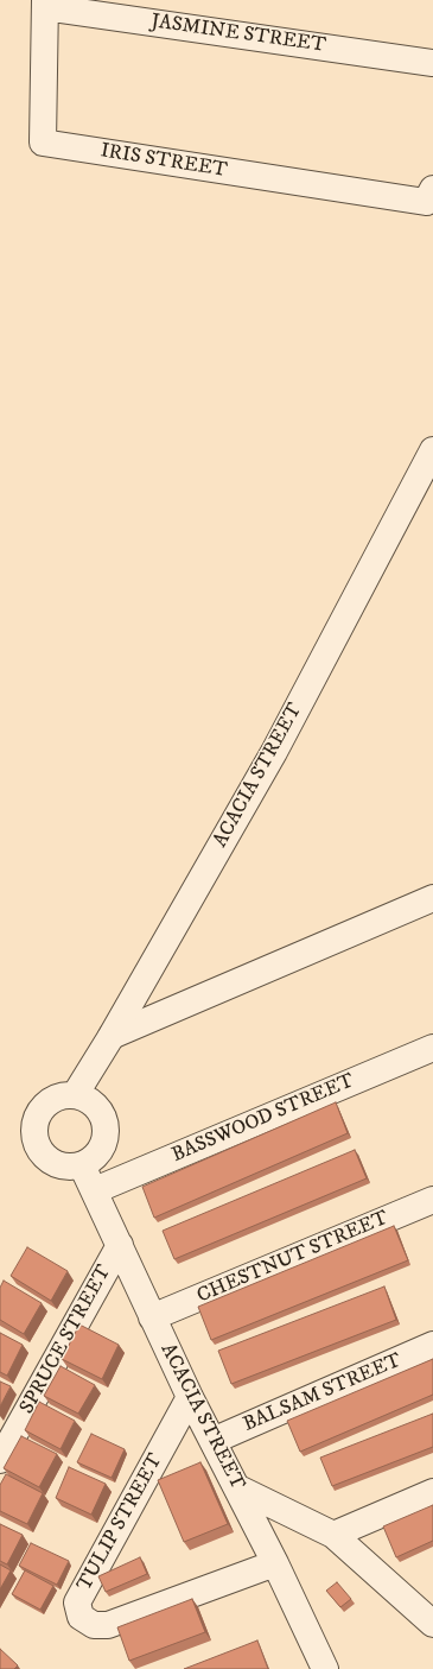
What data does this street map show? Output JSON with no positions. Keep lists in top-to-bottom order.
{
  "streets": {
    "street": [
      "JASMINE STREET",
      "IRIS STREET",
      "ACACIA STREET",
      "BASSWOOD STREET",
      "CHESTNUT STREET",
      "SPRUCE STREET",
      "BALSAM STREET",
      "TULIP STREET"
    ]
  },
  "crossings": [
    ["JASMINE STREET", "IRIS STREET"],
    ["ACACIA STREET", "BASSWOOD STREET"],
    ["ACACIA STREET", "CHESTNUT STREET"],
    ["ACACIA STREET", "SPRUCE STREET"],
    ["ACACIA STREET", "BALSAM STREET"],
    ["ACACIA STREET", "TULIP STREET"]
  ]
}
